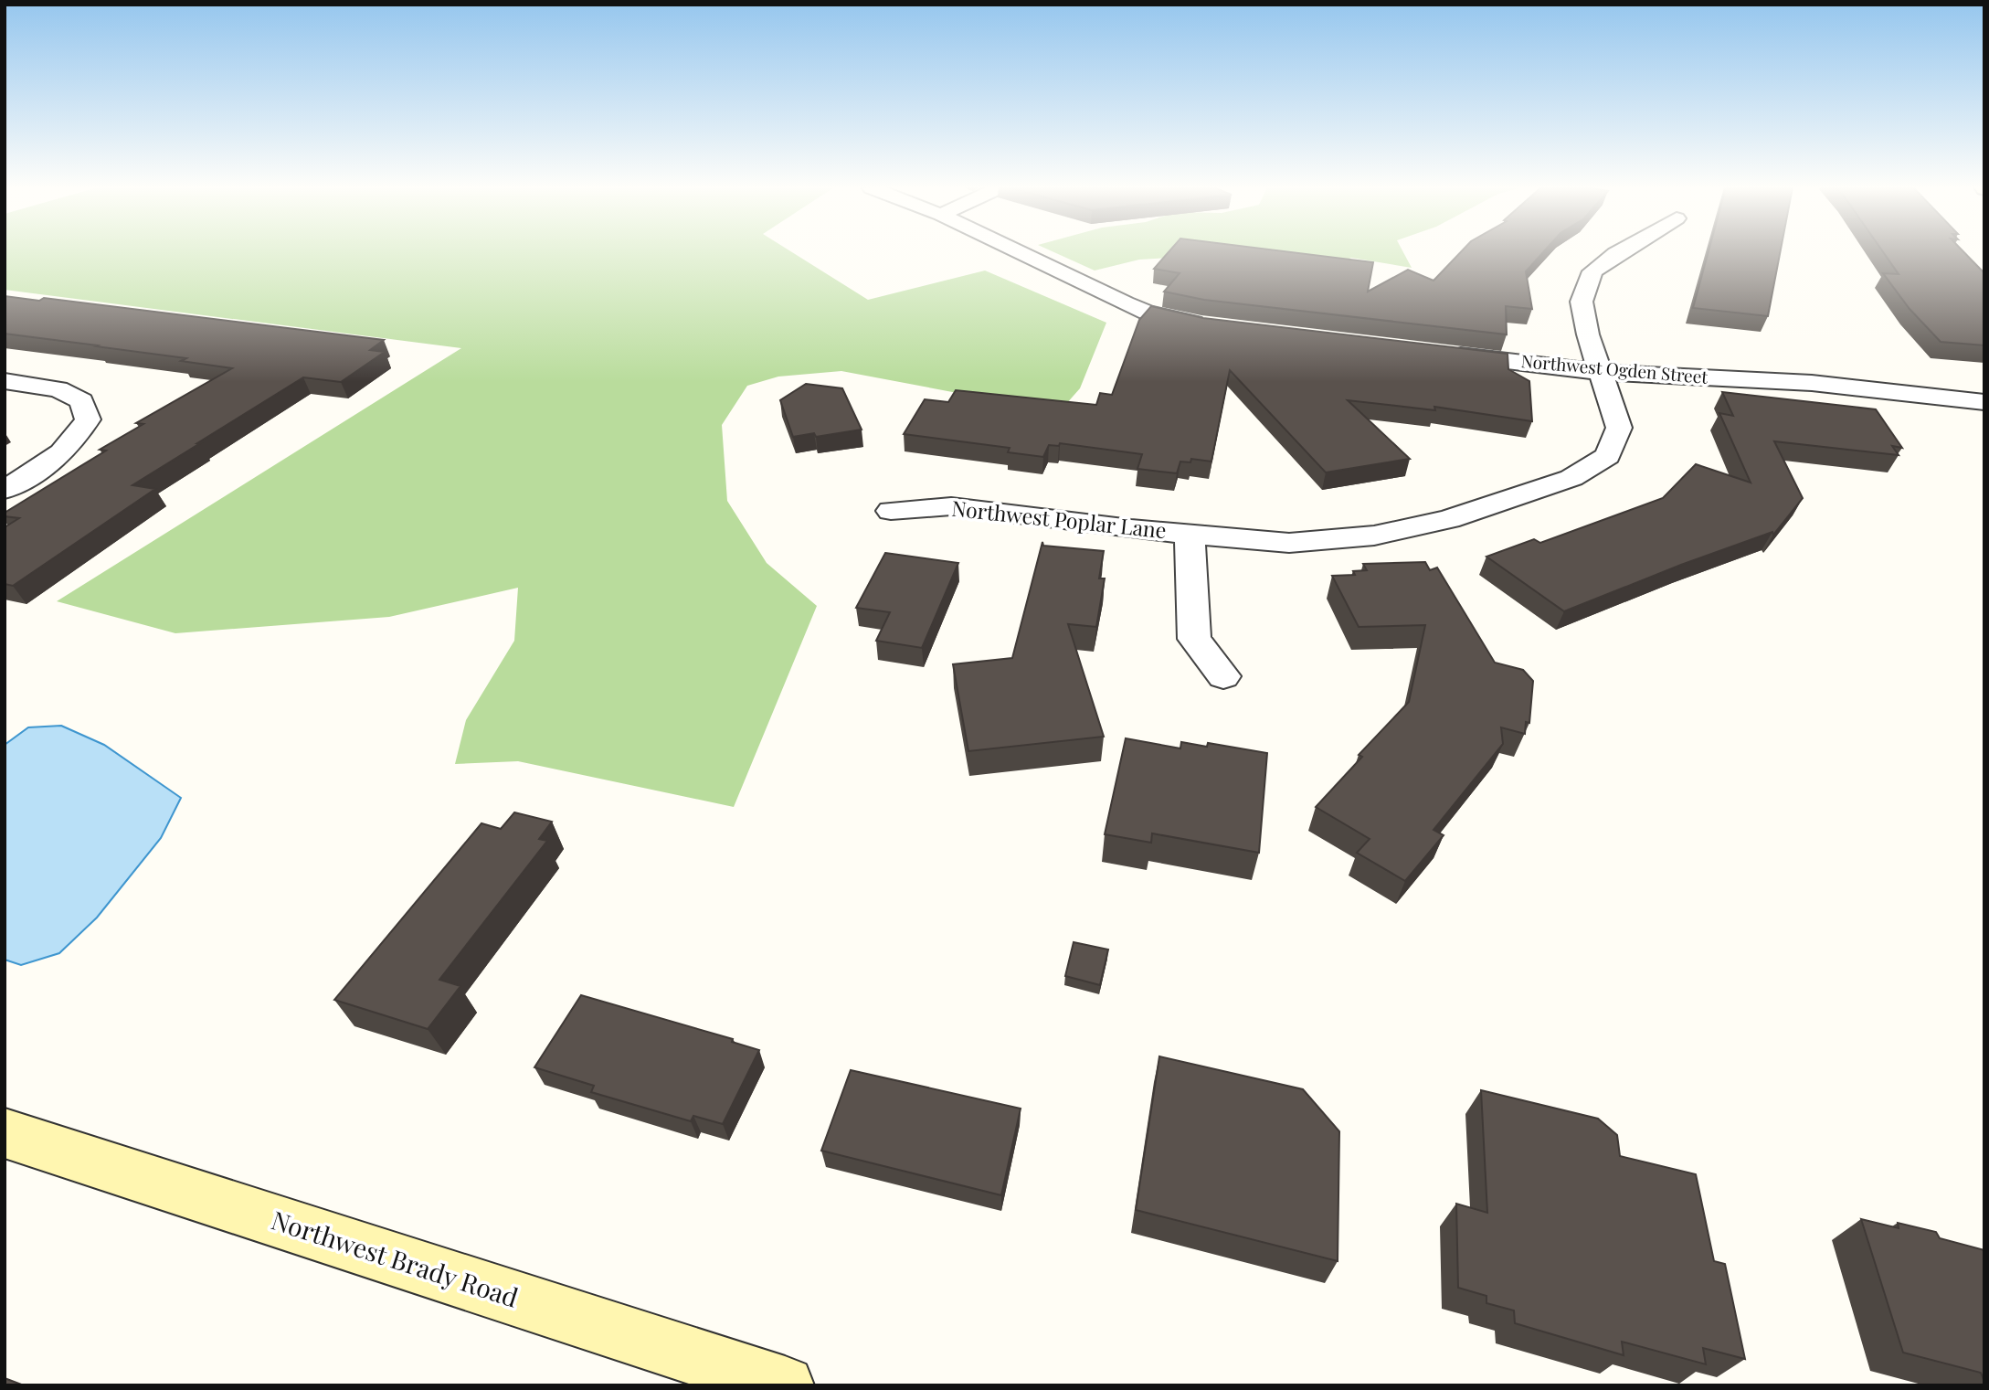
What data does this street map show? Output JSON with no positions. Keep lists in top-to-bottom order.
{
  "streets": {
    "main road": ["Northwest Brady Road"],
    "street": ["Northwest Ogden Street", "Northwest Poplar Lane"]
  },
  "crossings": [
    ["Northwest Ogden Street", "Northwest Poplar Lane"]
  ]
}
